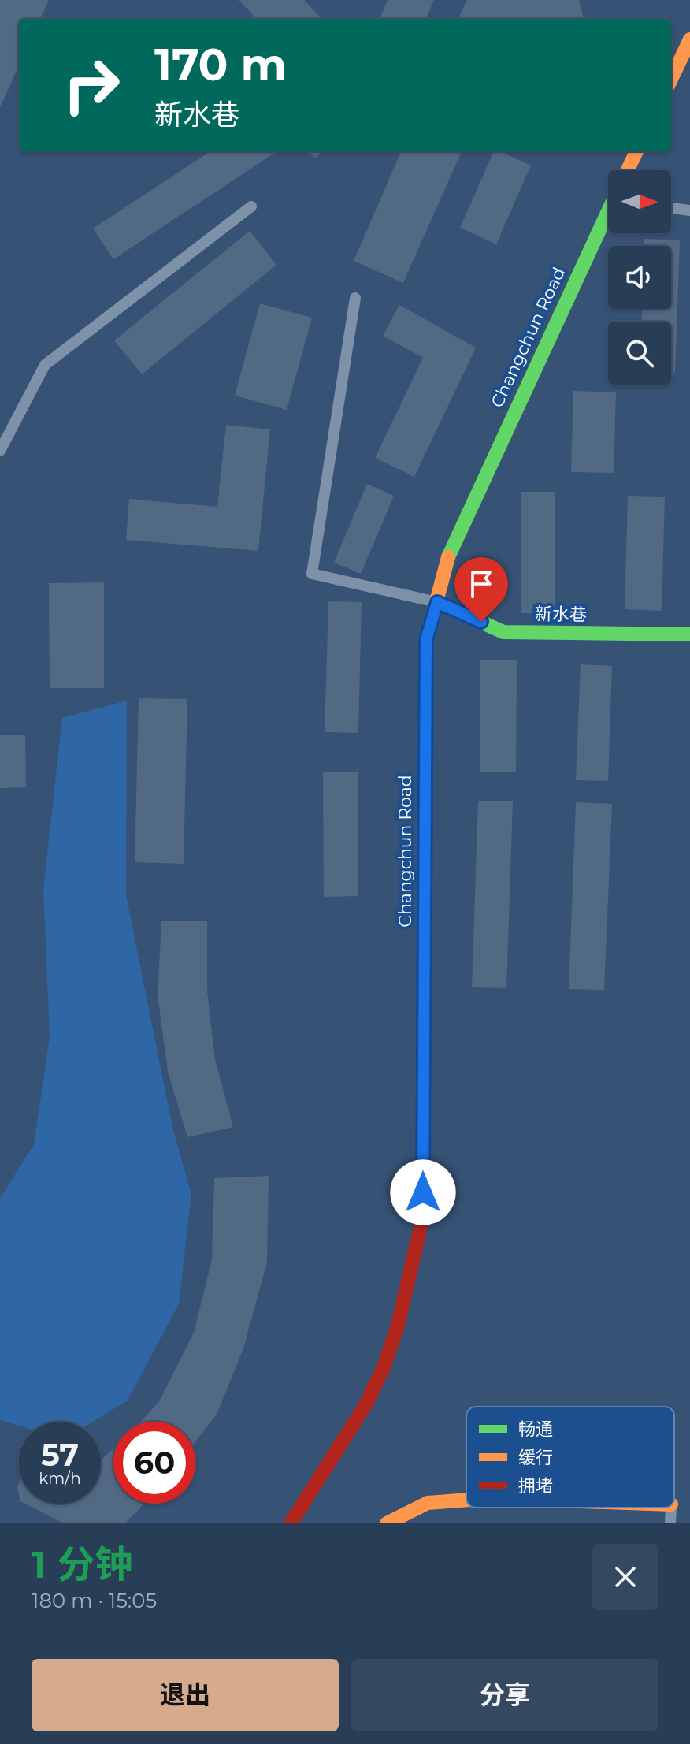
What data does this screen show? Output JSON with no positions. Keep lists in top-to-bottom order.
{
  "streets": {
    "main road": ["Changchun Road", "新水巷"]
  },
  "crossings": [
    ["Changchun Road", "新水巷"]
  ],
  "legend": ["畅通", "缓行", "拥堵"],
  "north": "right",
  "page": {
    "turn": ["170 m", "新水巷"],
    "speed": "57 km/h",
    "limit": "60",
    "heading": ["1 分钟", "180 m · 15:05"],
    "buttons": ["退出", "分享"]
  }
}
